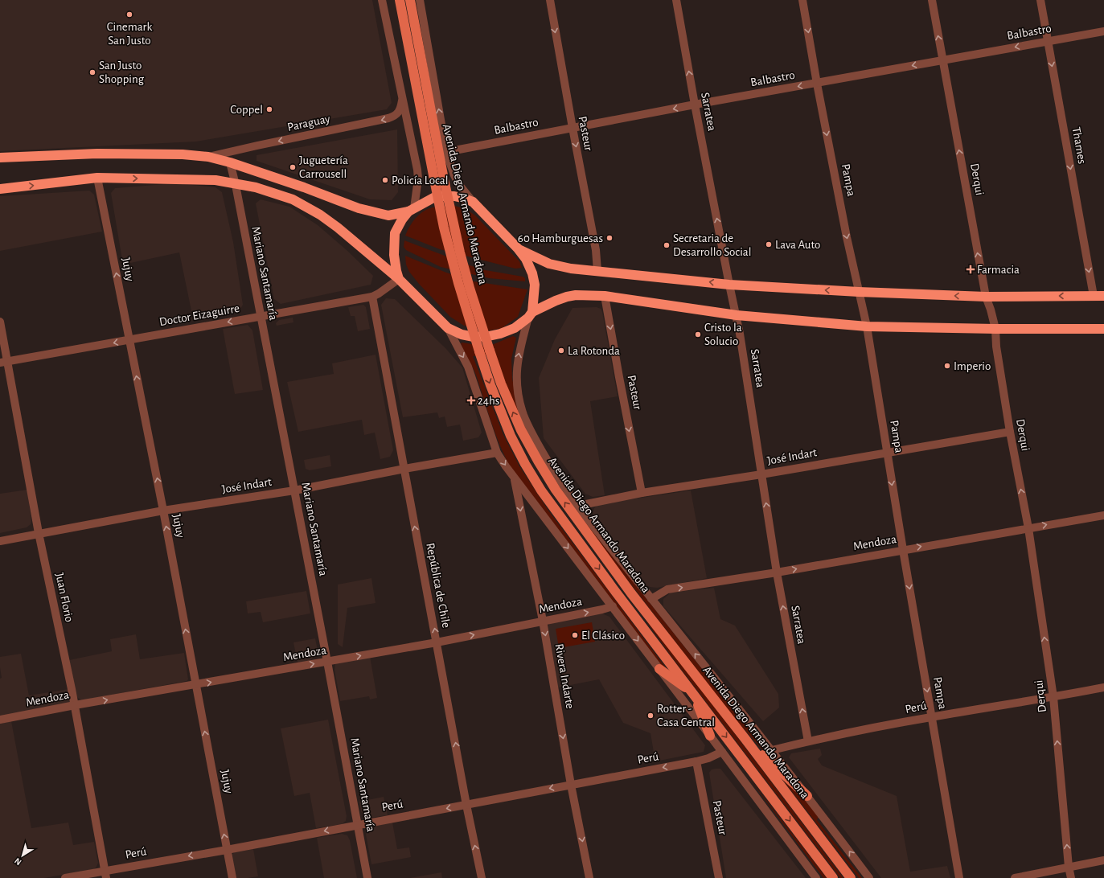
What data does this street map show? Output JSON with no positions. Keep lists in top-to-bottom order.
{
  "streets": {
    "main road": ["Avenida Diego Armando Maradona"],
    "street": [
      "Balbastro",
      "Sarratea",
      "Paraguay",
      "Pasteur",
      "Thames",
      "Derqui",
      "Pampa",
      "Jujuy",
      "Mariano Santamaría",
      "Doctor Eizaguirre",
      "José Indart",
      "Mendoza",
      "República de Chile",
      "Juan Florio",
      "Rivera Indarte",
      "Perú"
    ]
  },
  "crossings": [
    ["Balbastro", "Sarratea"],
    ["Balbastro", "Pasteur"],
    ["Balbastro", "Thames"],
    ["Balbastro", "Derqui"],
    ["Balbastro", "Pampa"],
    ["Balbastro", "Avenida Diego Armando Maradona"],
    ["Sarratea", "José Indart"],
    ["Sarratea", "Mendoza"],
    ["Sarratea", "Perú"],
    ["Pasteur", "José Indart"],
    ["Pasteur", "Perú"],
    ["Derqui", "José Indart"],
    ["Derqui", "Mendoza"],
    ["Derqui", "Perú"],
    ["Pampa", "José Indart"],
    ["Pampa", "Mendoza"],
    ["Pampa", "Perú"],
    ["Avenida Diego Armando Maradona", "José Indart"],
    ["Avenida Diego Armando Maradona", "Mendoza"],
    ["Avenida Diego Armando Maradona", "Perú"],
    ["Jujuy", "Doctor Eizaguirre"],
    ["Jujuy", "José Indart"],
    ["Jujuy", "Mendoza"],
    ["Jujuy", "Perú"],
    ["Mariano Santamaría", "Doctor Eizaguirre"],
    ["Mariano Santamaría", "José Indart"],
    ["Mariano Santamaría", "Mendoza"],
    ["Mariano Santamaría", "Perú"],
    ["Doctor Eizaguirre", "República de Chile"],
    ["Doctor Eizaguirre", "Juan Florio"],
    ["José Indart", "República de Chile"],
    ["José Indart", "Juan Florio"],
    ["Mendoza", "República de Chile"],
    ["Mendoza", "Juan Florio"],
    ["Mendoza", "Rivera Indarte"],
    ["República de Chile", "Perú"],
    ["Juan Florio", "Perú"],
    ["Rivera Indarte", "Perú"]
  ],
  "one_way": [
    "Balbastro",
    "Sarratea",
    "Paraguay",
    "Pasteur",
    "Thames",
    "Derqui",
    "Pampa",
    "Jujuy",
    "Doctor Eizaguirre",
    "Mendoza",
    "República de Chile",
    "Rivera Indarte",
    "Perú"
  ],
  "places": {
    "other": [
      "Cinemark San Justo",
      "San Justo Shopping",
      "Coppel",
      "Juguetería Carrousell",
      "Policía Local",
      "60 Hamburguesas",
      "Lava Auto",
      "Secretaria de Desarrollo Social",
      "Cristo la Solucio",
      "La Rotonda",
      "Imperio",
      "El Clásico",
      "Rotter - Casa Central"
    ],
    "health": ["Farmacia", "24hs"]
  },
  "north": "bottom left"
}
